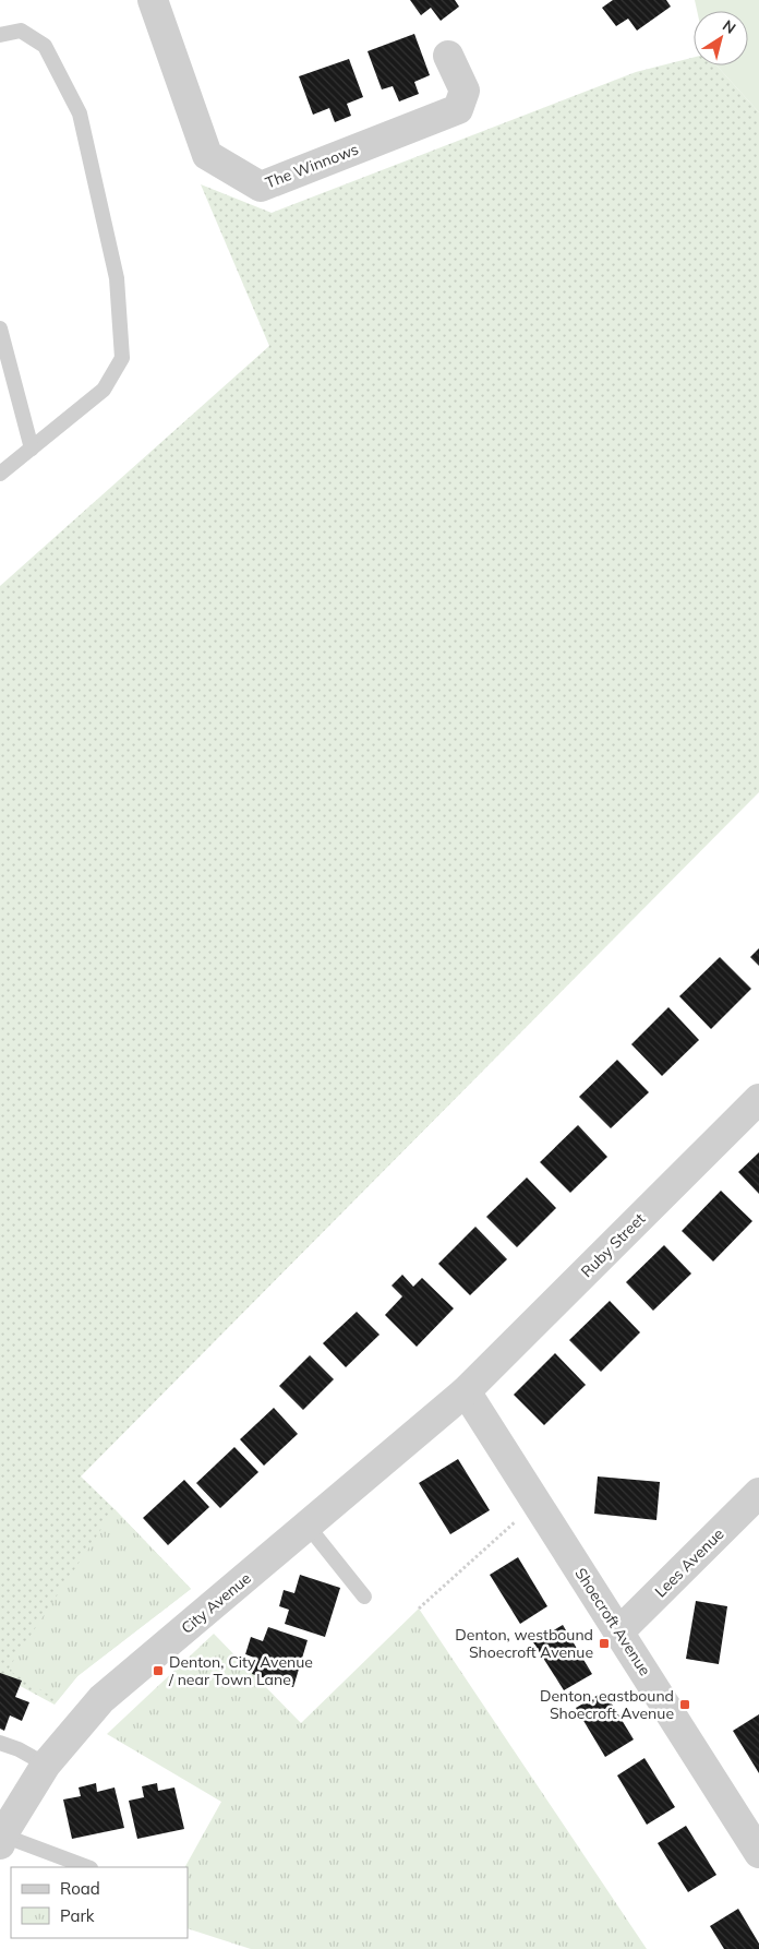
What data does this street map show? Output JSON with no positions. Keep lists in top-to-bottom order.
{
  "streets": {
    "street": [
      "The Winnows",
      "Ruby Street",
      "Lees Avenue",
      "City Avenue",
      "Shoecroft Avenue"
    ]
  },
  "crossings": [
    ["Ruby Street", "City Avenue"],
    ["Ruby Street", "Shoecroft Avenue"],
    ["Lees Avenue", "Shoecroft Avenue"],
    ["City Avenue", "Shoecroft Avenue"]
  ],
  "places": {
    "transit": ["Denton, westbound Shoecroft Avenue", "Denton, City Avenue / near Town Lane", "Denton, eastbound Shoecroft Avenue"]
  },
  "legend": ["Road", "Park"],
  "north": "top right"
}
